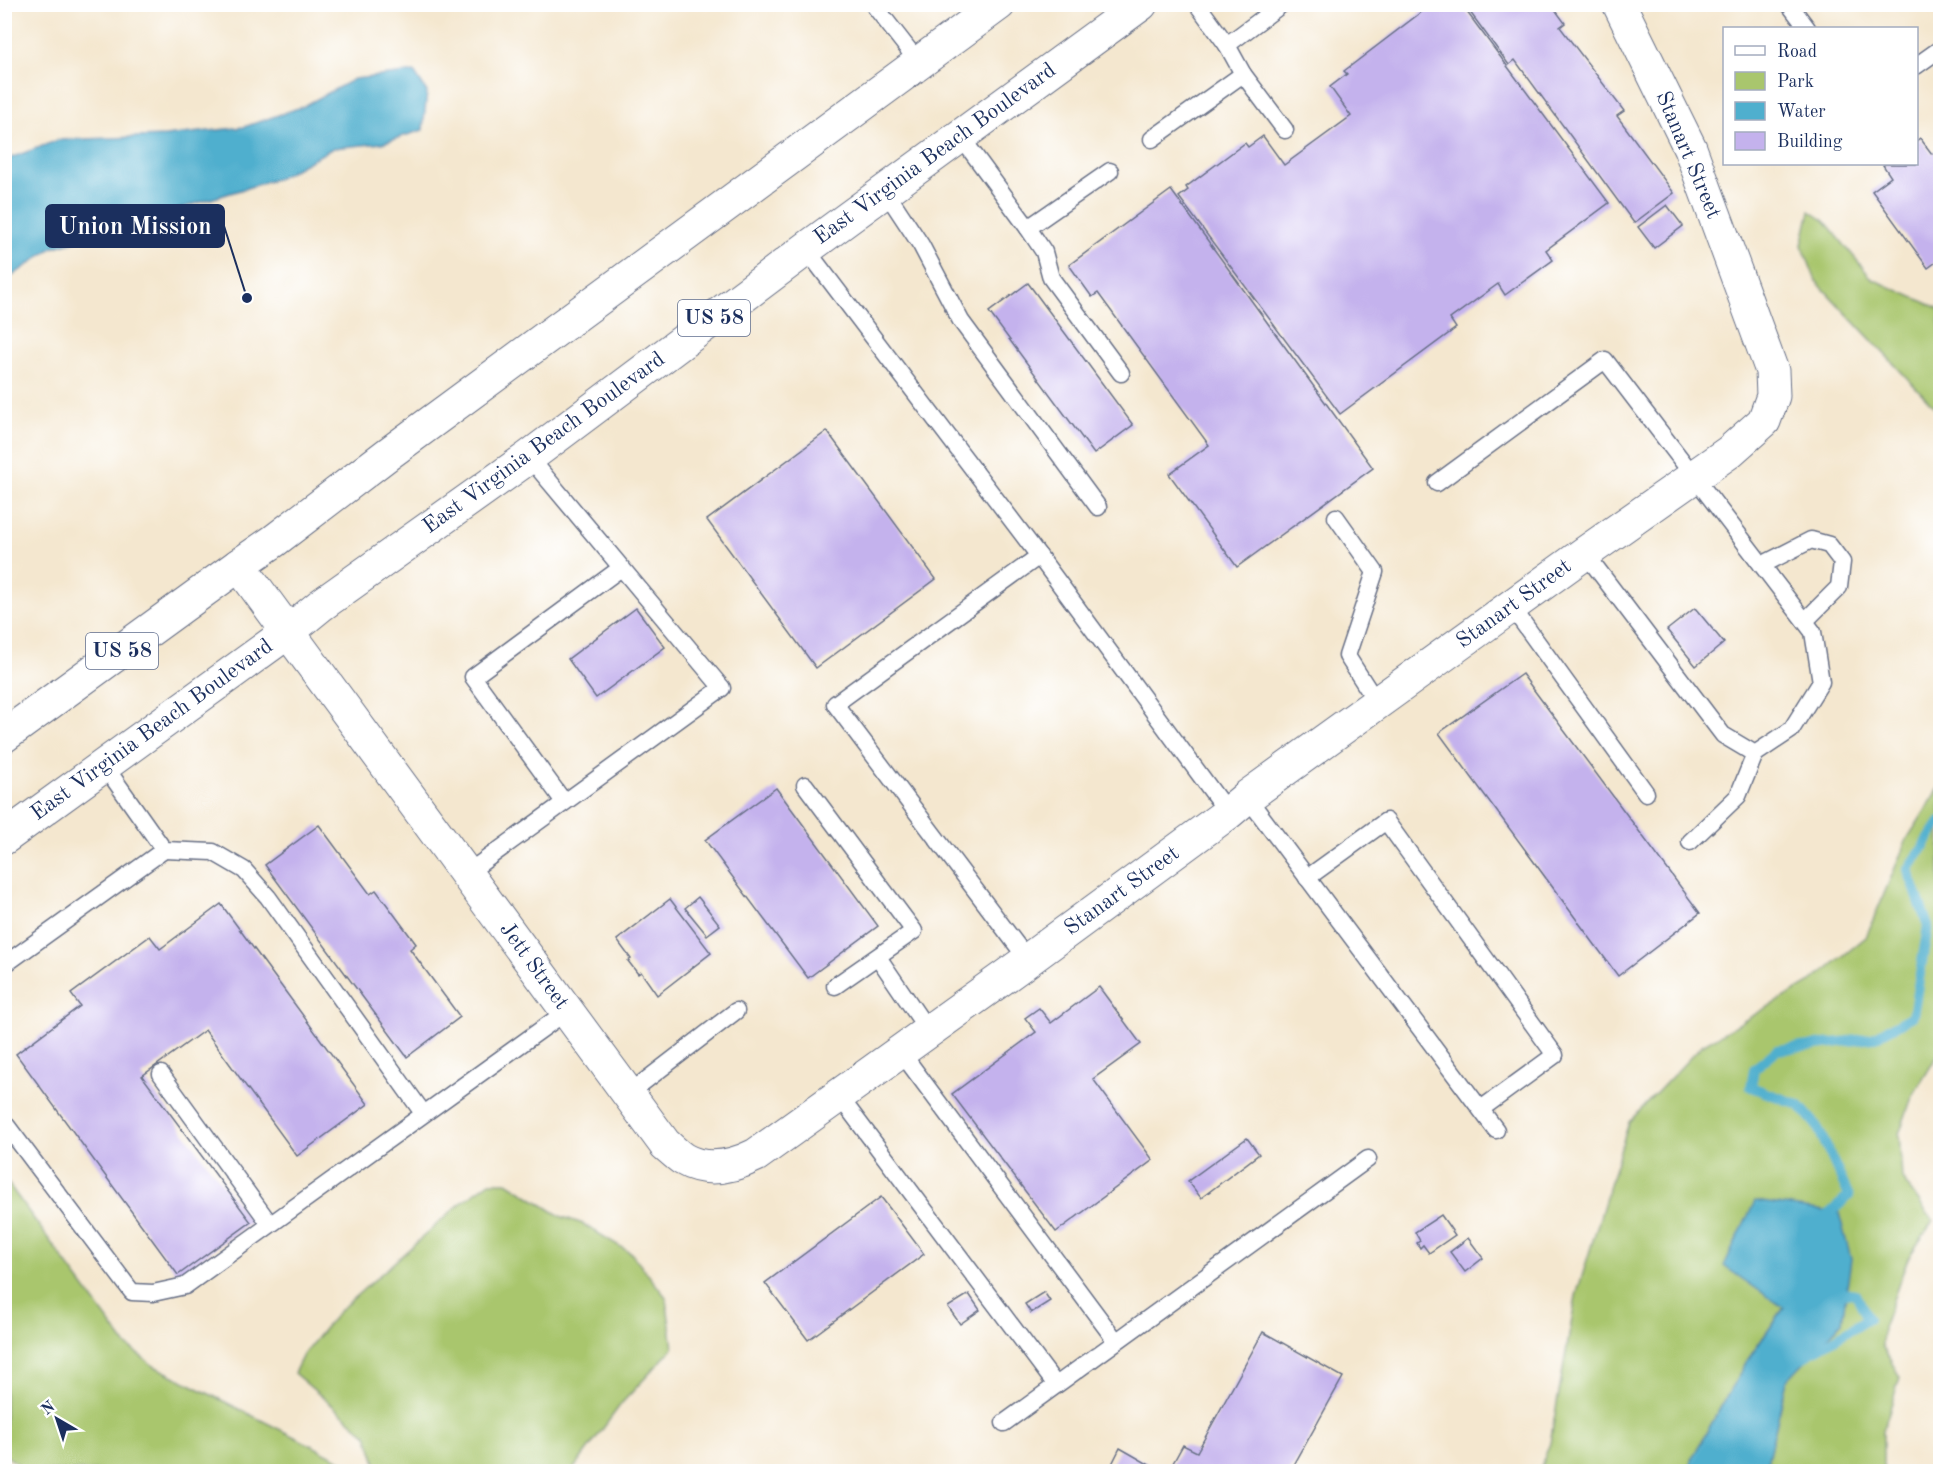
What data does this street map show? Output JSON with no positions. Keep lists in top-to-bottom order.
{
  "streets": {
    "main road": [
      "East Virginia Beach Boulevard",
      "Stanart Street",
      "US 58",
      "Jett Street"
    ]
  },
  "crossings": [
    ["East Virginia Beach Boulevard", "Jett Street"],
    ["Stanart Street", "Jett Street"],
    ["US 58", "Jett Street"]
  ],
  "places": ["Union Mission"],
  "legend": [
    "Road",
    "Park",
    "Water",
    "Building"
  ],
  "north": "top left"
}
